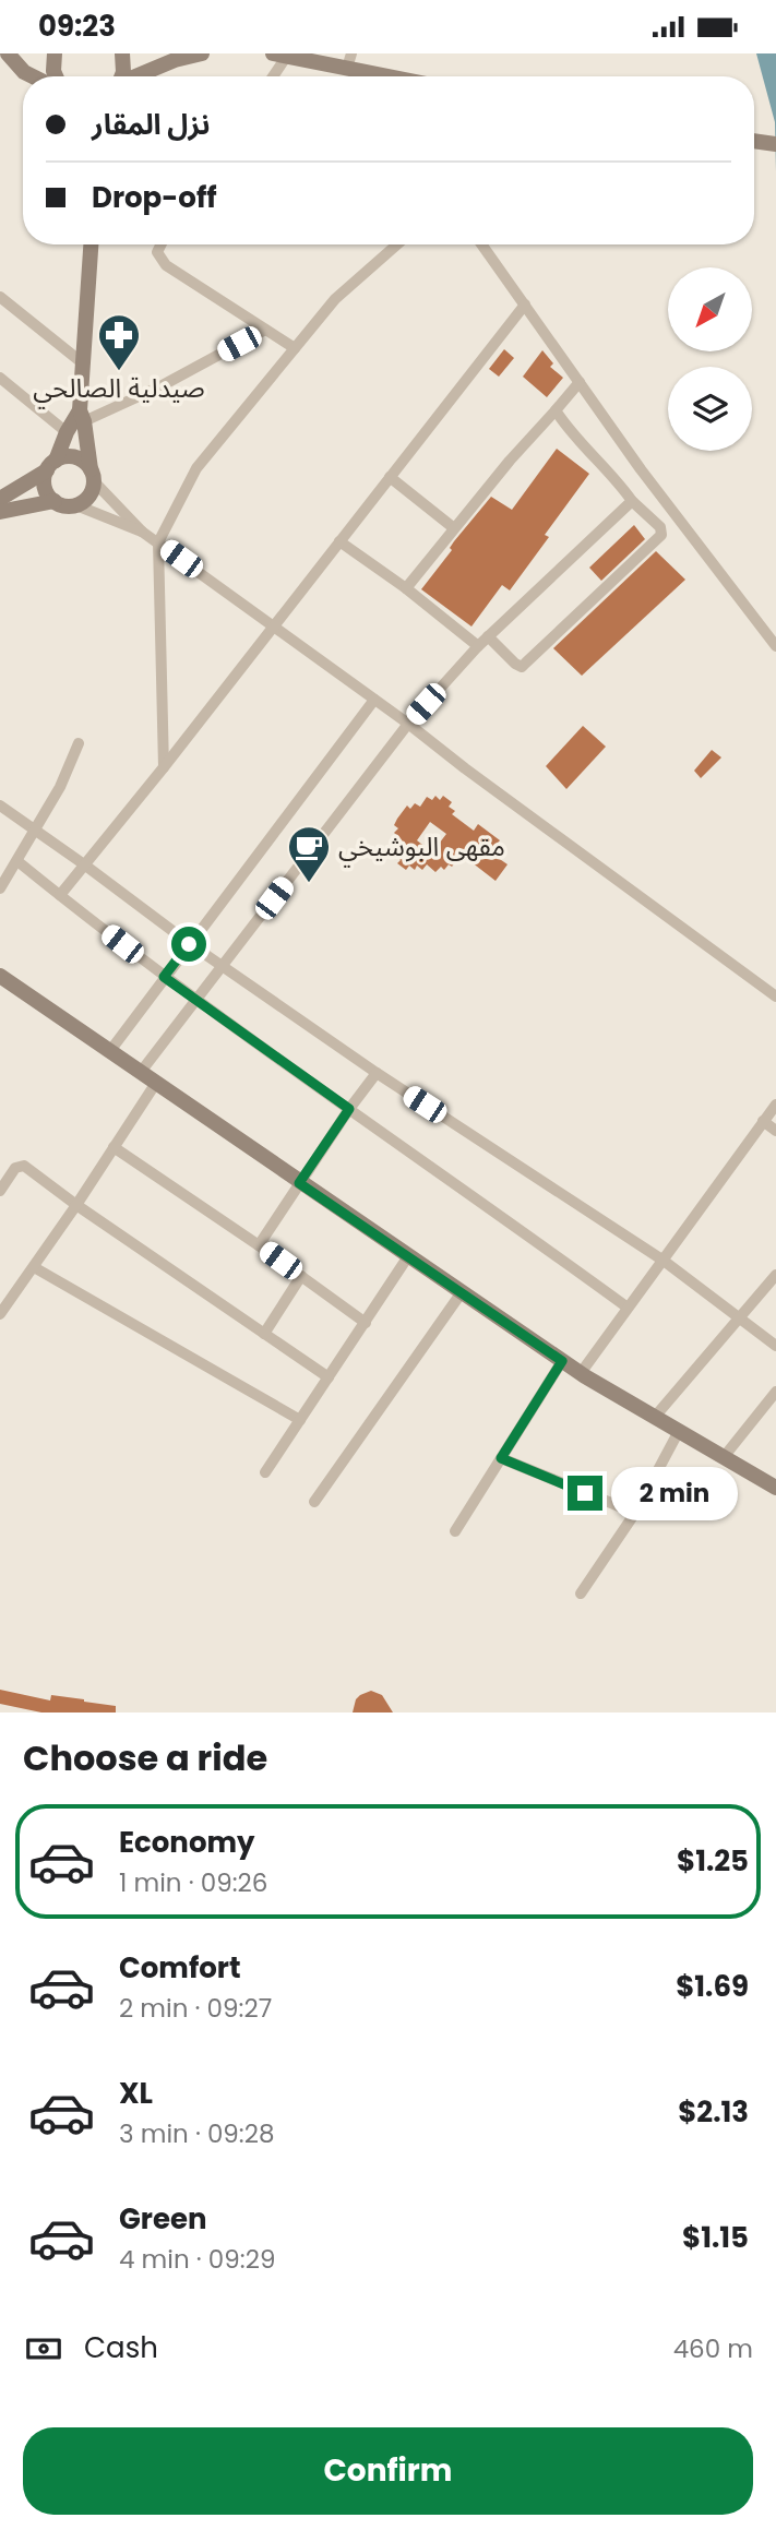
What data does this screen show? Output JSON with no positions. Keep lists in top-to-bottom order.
{
  "places": {
    "pharmacy": ["صيدلية الصالحي"],
    "cafe": ["مقهى البوشيخي"]
  },
  "north": "bottom left",
  "page": {
    "status": "09:23",
    "banner": ["نزل المقار", "Drop-off"],
    "bubble": "2 min",
    "heading": "Choose a ride",
    "list": [
      {
        "name": "Economy",
        "note": "1 min · 09:26",
        "value": "$1.25"
      },
      {
        "name": "Comfort",
        "note": "2 min · 09:27",
        "value": "$1.69"
      },
      {
        "name": "XL",
        "note": "3 min · 09:28",
        "value": "$2.13"
      },
      {
        "name": "Green",
        "note": "4 min · 09:29",
        "value": "$1.15"
      }
    ],
    "pay": ["Cash", "460 m"],
    "buttons": "Confirm"
  }
}
